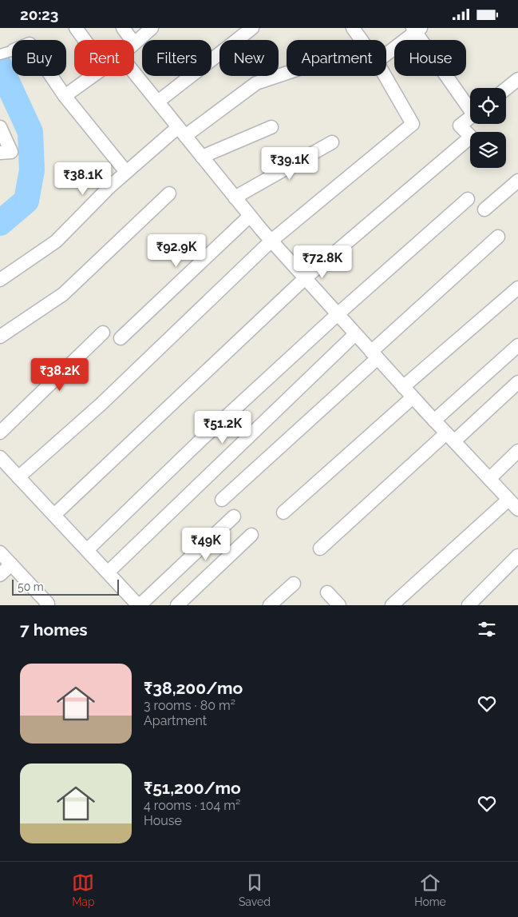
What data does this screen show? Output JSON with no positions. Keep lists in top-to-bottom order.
{
  "scale_bar": "50 m",
  "page": {
    "status": "20:23",
    "chip": [
      "Buy",
      "Rent",
      "Filters",
      "New",
      "Apartment",
      "House"
    ],
    "price": [
      "₹39.1K",
      "₹38.1K",
      "₹92.9K",
      "₹72.8K",
      "₹38.2K",
      "₹51.2K",
      "₹49K"
    ],
    "scale": "50 m",
    "heading": "7 homes",
    "list": [
      {
        "name": "₹38,200/mo",
        "note": "3 rooms · 80 m² · Apartment"
      },
      {
        "name": "₹51,200/mo",
        "note": "4 rooms · 104 m² · House"
      }
    ],
    "tabs": ["Map", "Saved", "Home"]
  }
}
